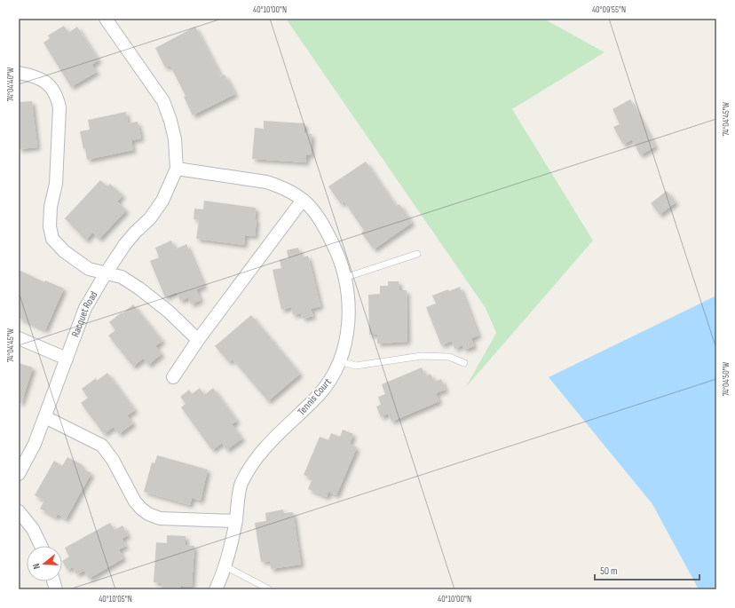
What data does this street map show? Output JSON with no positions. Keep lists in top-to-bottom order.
{
  "streets": {
    "street": ["Racquet Road", "Tennis Court"]
  },
  "crossings": [
    ["Racquet Road", "Tennis Court"]
  ],
  "scale_bar": "50 m",
  "north": "left",
  "coordinates": [
    "40°10'00\"N",
    "40°09'55\"N",
    "74°04'40\"W",
    "74°04'45\"W",
    "74°04'50\"W",
    "40°10'05\"N"
  ]
}
